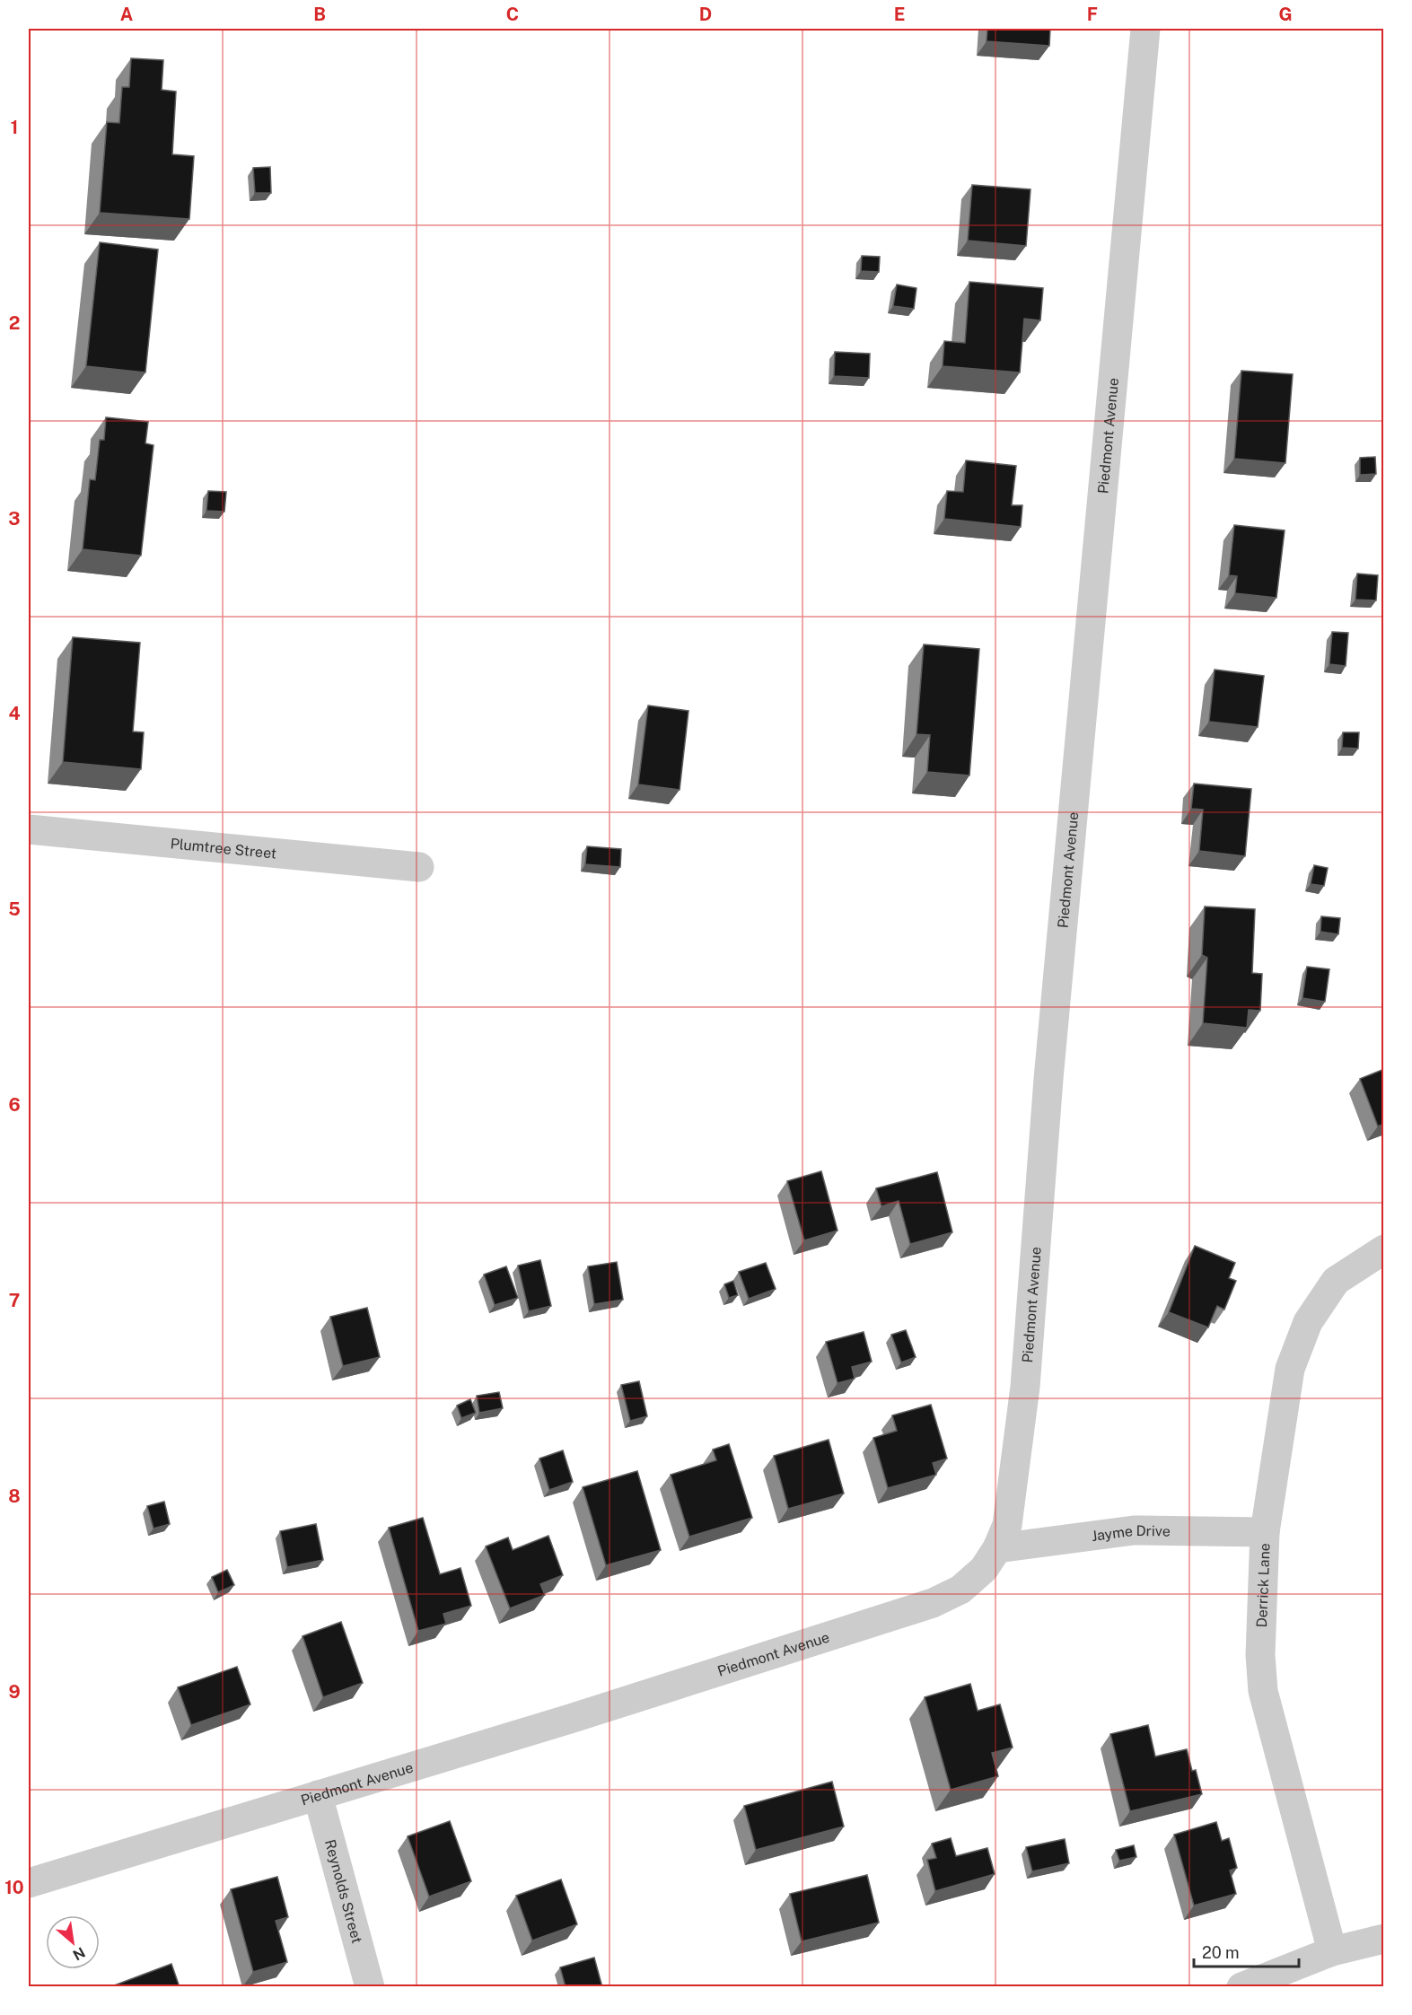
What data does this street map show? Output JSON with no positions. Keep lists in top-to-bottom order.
{
  "streets": {
    "street": [
      "Piedmont Avenue",
      "Plumtree Street",
      "Jayme Drive",
      "Derrick Lane",
      "Reynolds Street"
    ]
  },
  "crossings": [
    ["Piedmont Avenue", "Jayme Drive"],
    ["Piedmont Avenue", "Reynolds Street"],
    ["Jayme Drive", "Derrick Lane"]
  ],
  "scale_bar": "20 m",
  "north": "bottom right",
  "grid": {
    "columns": [
      "A",
      "B",
      "C",
      "D",
      "E",
      "F",
      "G"
    ],
    "rows": [
      "1",
      "2",
      "3",
      "4",
      "5",
      "6",
      "7",
      "8",
      "9",
      "10"
    ]
  }
}
